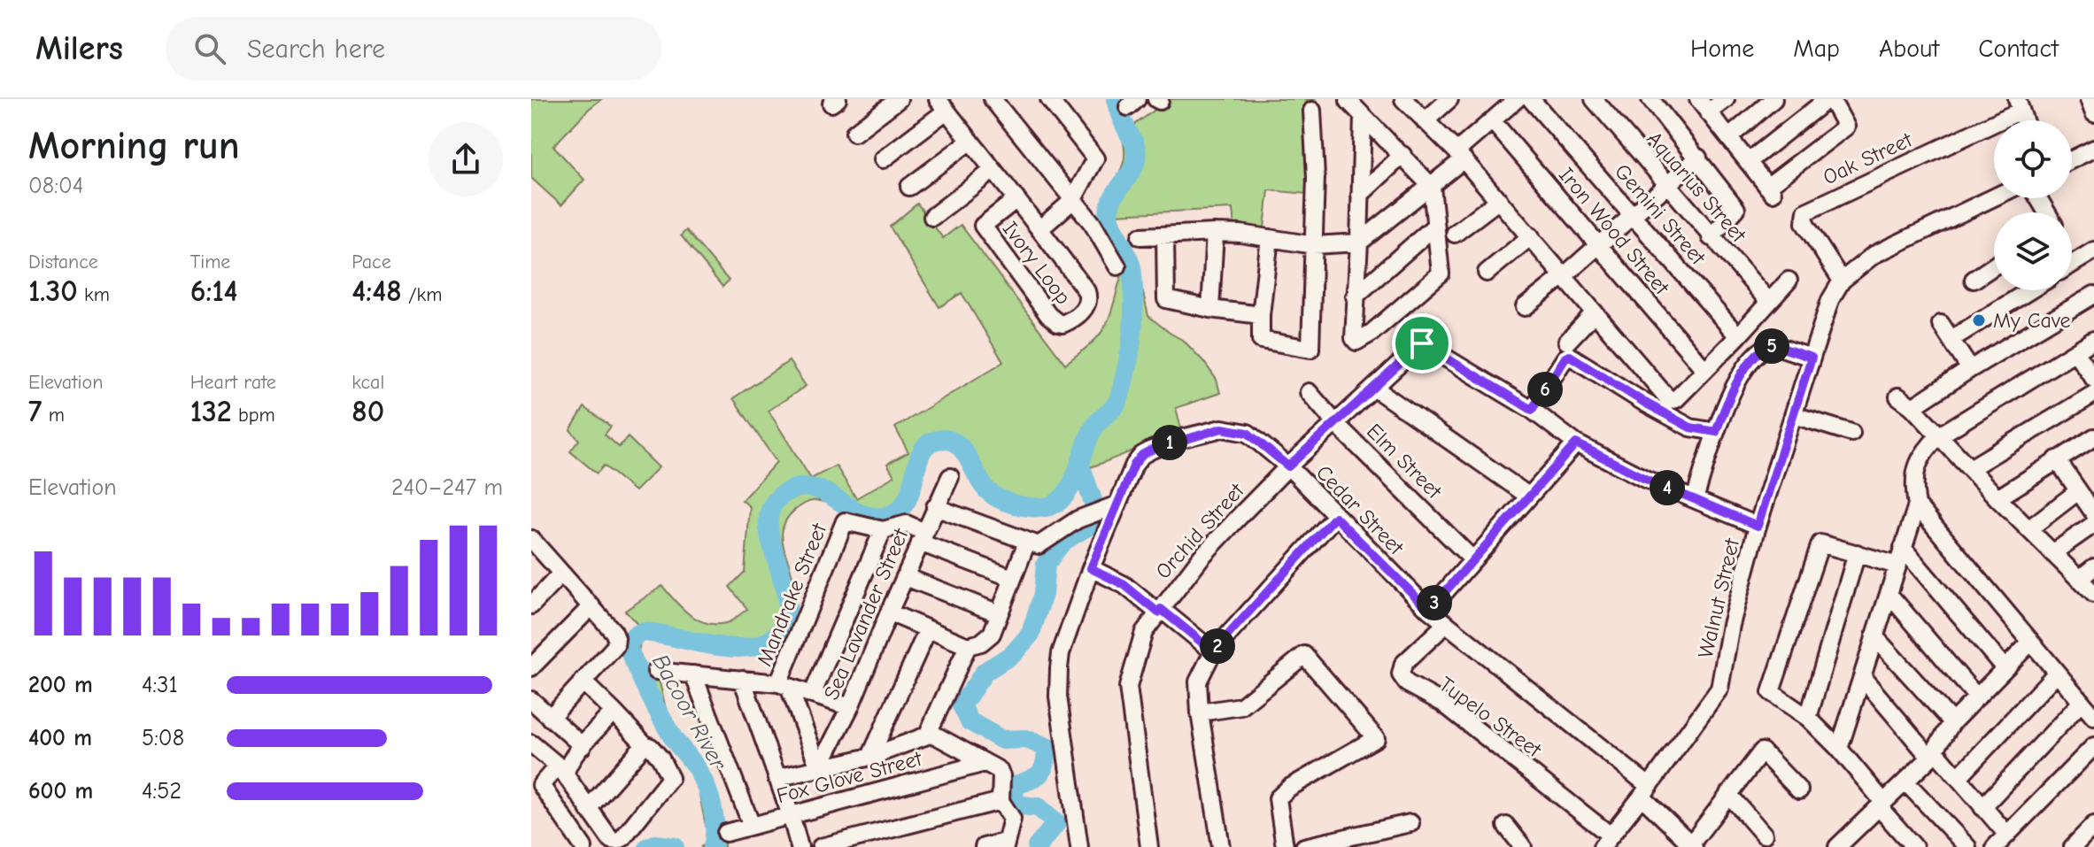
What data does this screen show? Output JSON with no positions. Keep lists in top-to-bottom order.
{
  "streets": {
    "street": [
      "Oak Street",
      "Aquarius Street",
      "Gemini Street",
      "Iron Wood Street",
      "Ivory Loop",
      "Elm Street",
      "Cedar Street",
      "Orchid Street",
      "Mandrake Street",
      "Walnut Street",
      "Sea Lavander Street",
      "Tupelo Street",
      "Fox Glove Street"
    ]
  },
  "crossings": [
    ["Oak Street", "Walnut Street"],
    ["Elm Street", "Orchid Street"],
    ["Cedar Street", "Orchid Street"],
    ["Cedar Street", "Walnut Street"],
    ["Cedar Street", "Tupelo Street"],
    ["Mandrake Street", "Sea Lavander Street"],
    ["Walnut Street", "Tupelo Street"]
  ],
  "water": ["Bacoor River"],
  "places": ["My Cave"],
  "page": {
    "header": "Milers",
    "search": "Search here",
    "nav": [
      "Home",
      "Map",
      "About",
      "Contact"
    ],
    "heading": ["Morning run", "08:04"],
    "stats": [
      ["Distance", "1.30 km"],
      ["Time", "6:14"],
      ["Pace", "4:48 /km"],
      ["Elevation", "7 m"],
      ["Heart rate", "132 bpm"],
      ["kcal", "80"]
    ],
    "pins": [
      "5",
      "6",
      "1",
      "4",
      "3",
      "2"
    ],
    "chart": ["Elevation", "240–247 m"],
    "list": [
      {
        "name": "200 m",
        "note": "4:31"
      },
      {
        "name": "400 m",
        "note": "5:08"
      },
      {
        "name": "600 m",
        "note": "4:52"
      }
    ]
  }
}
